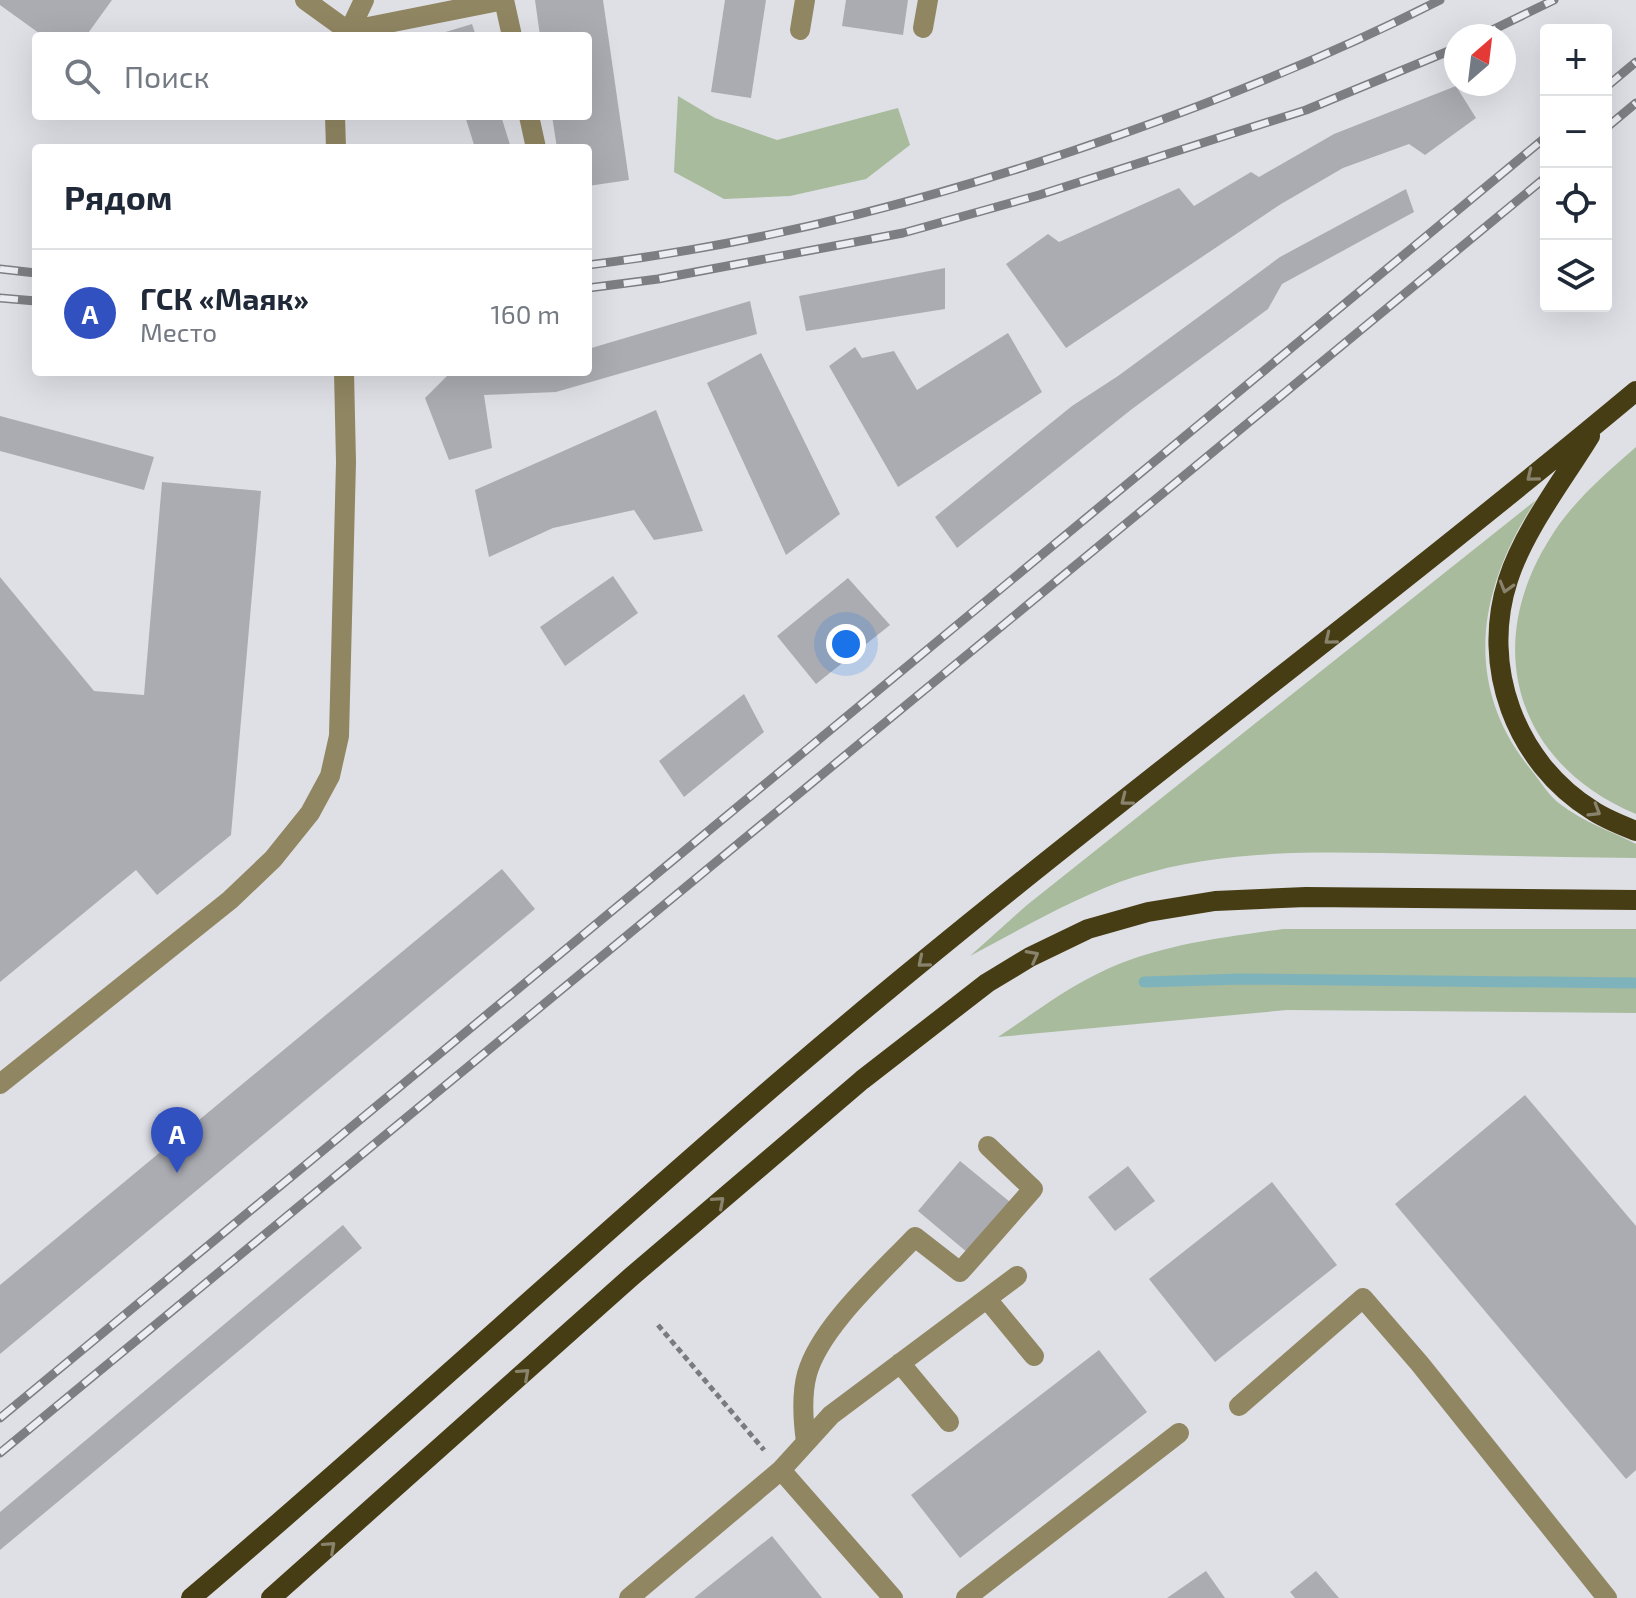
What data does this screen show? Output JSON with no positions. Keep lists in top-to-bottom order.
{
  "north": "top right",
  "page": {
    "map_buttons": ["+", "−"],
    "search": "Поиск",
    "heading": "Рядом",
    "list": [
      {
        "mark": "A",
        "name": "ГСК «Маяк»",
        "note": "Место",
        "value": "160 m"
      }
    ],
    "pins": "A"
  }
}
